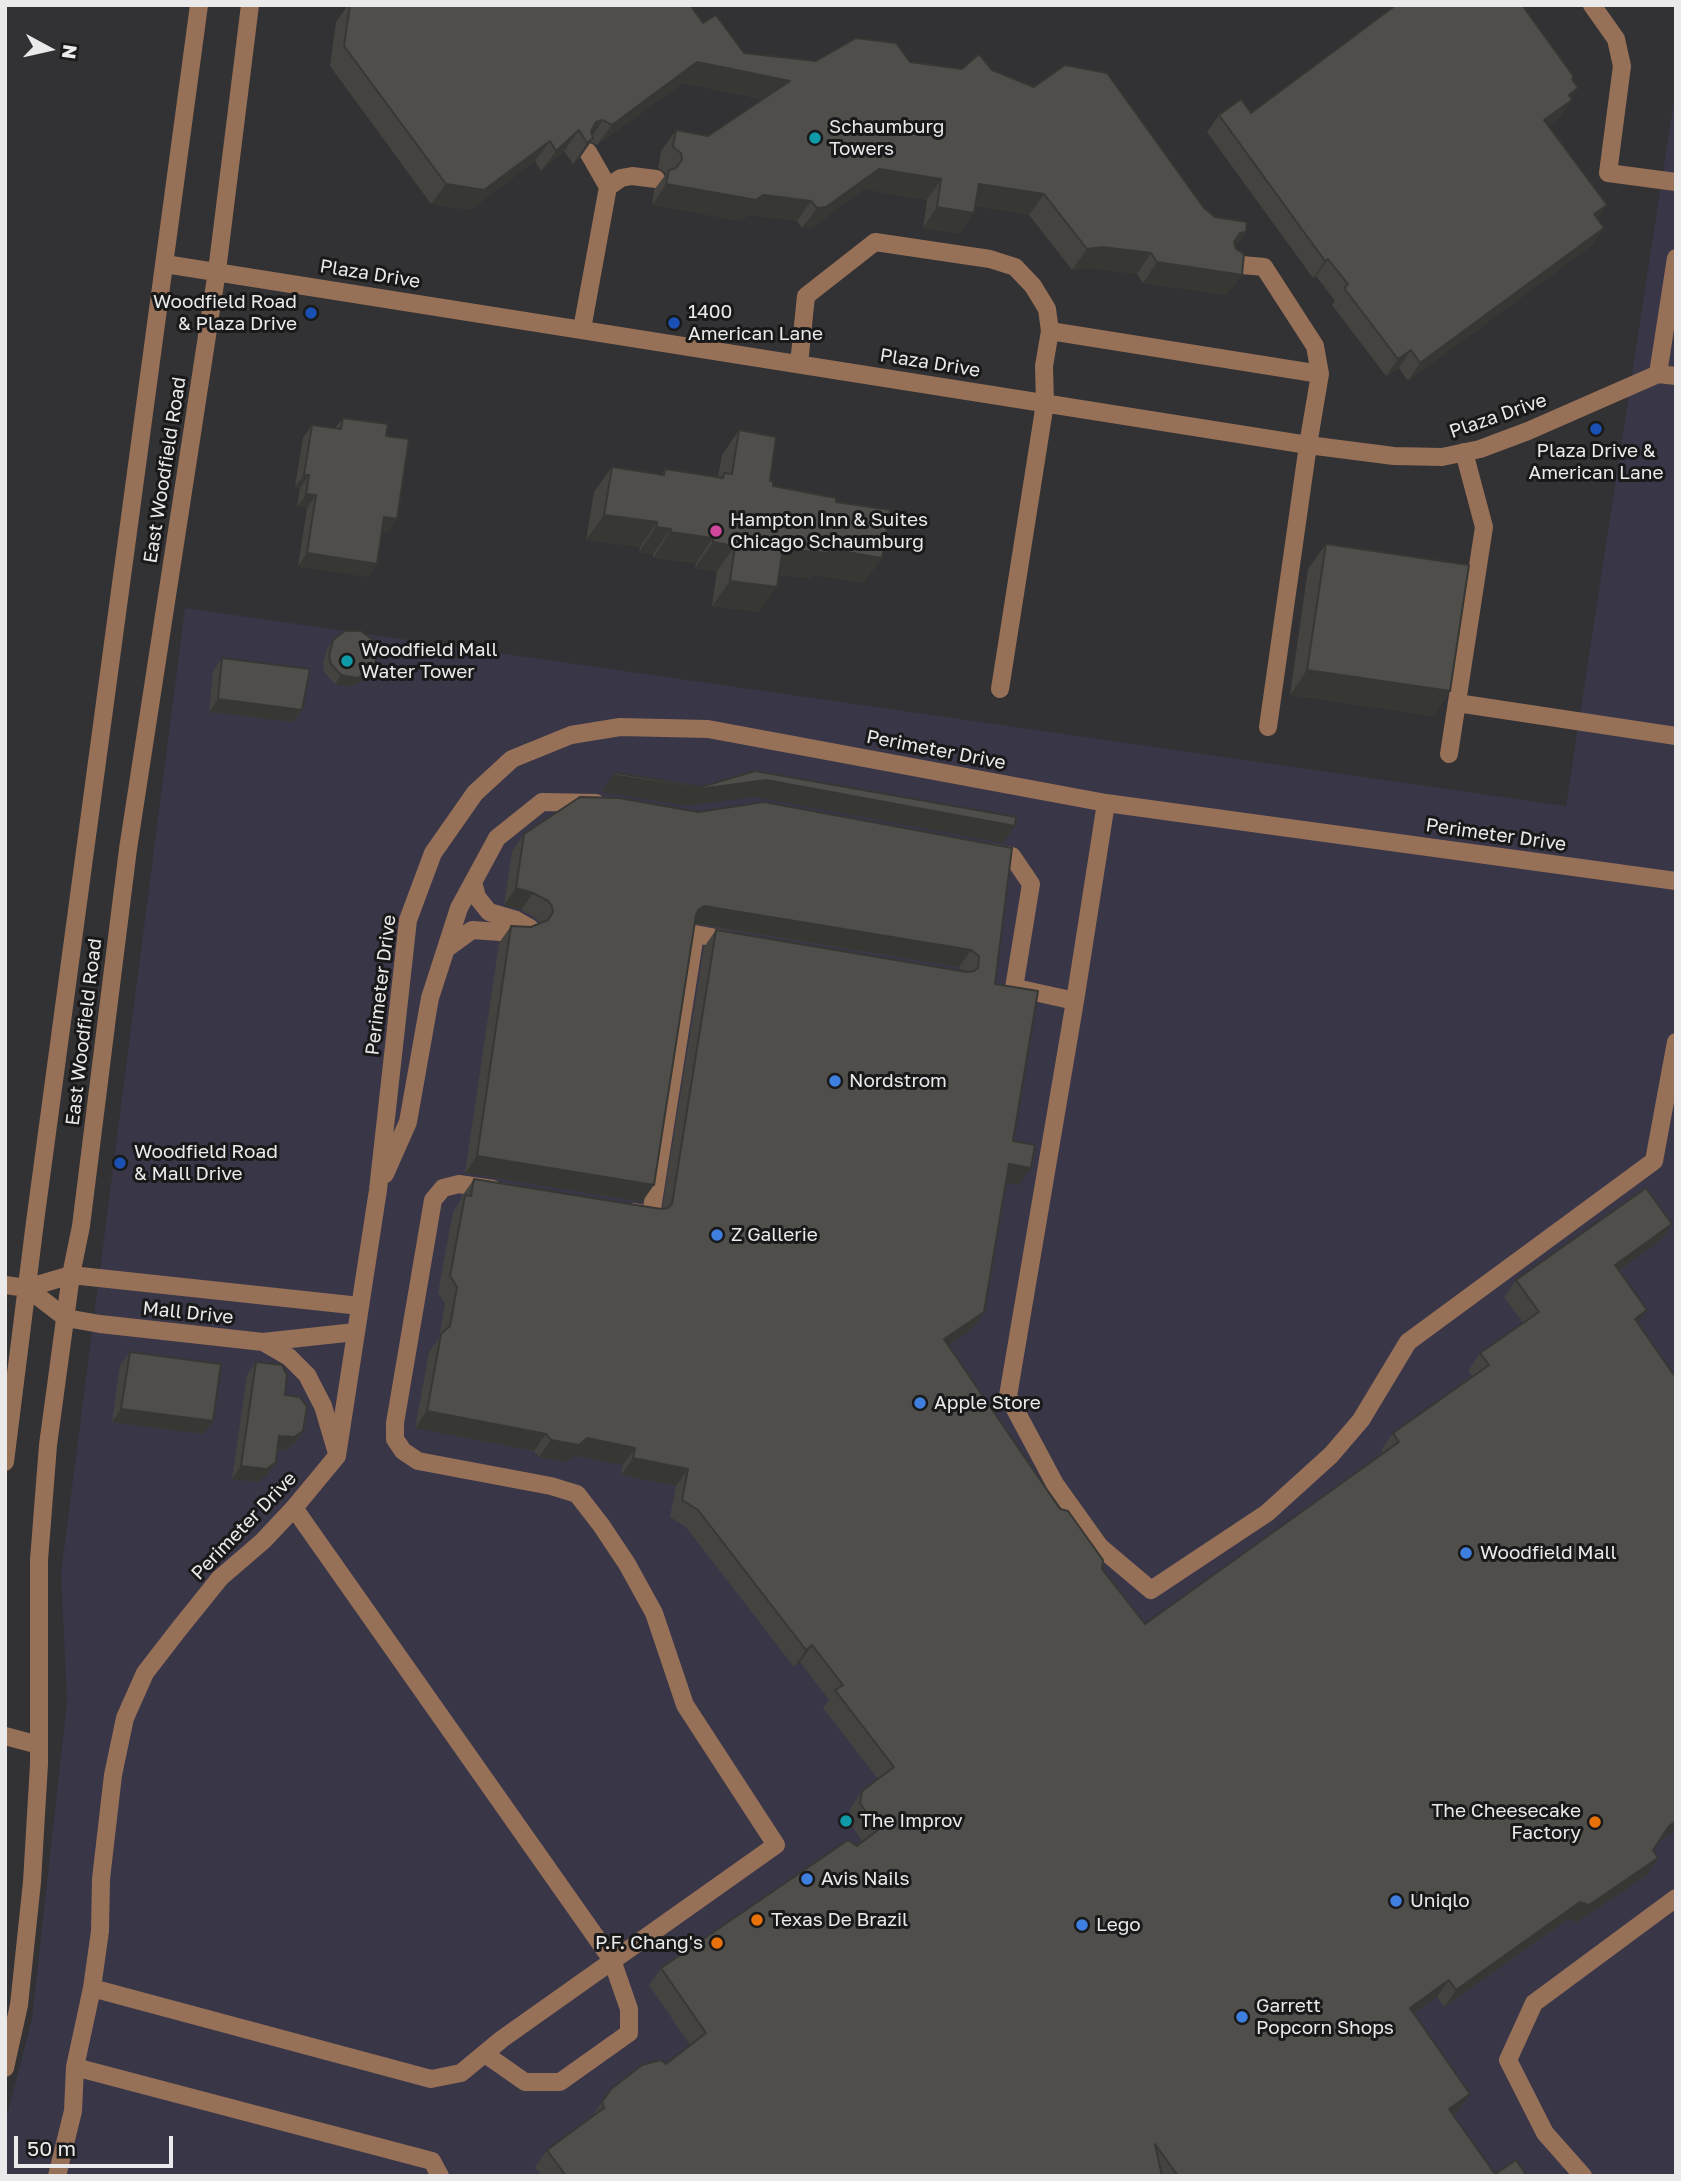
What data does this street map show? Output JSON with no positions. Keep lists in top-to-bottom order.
{
  "streets": {
    "street": [
      "Plaza Drive",
      "East Woodfield Road",
      "Perimeter Drive",
      "Mall Drive"
    ]
  },
  "crossings": [
    ["Plaza Drive", "East Woodfield Road"],
    ["East Woodfield Road", "Mall Drive"],
    ["Perimeter Drive", "Mall Drive"]
  ],
  "places": [
    "Schaumburg Towers",
    "Woodfield Road & Plaza Drive",
    "1400 American Lane",
    "Plaza Drive & American Lane",
    "Hampton Inn & Suites Chicago Schaumburg",
    "Woodfield Mall Water Tower",
    "Nordstrom",
    "Woodfield Road & Mall Drive",
    "Z Gallerie",
    "Apple Store",
    "Woodfield Mall",
    "The Improv",
    "The Cheesecake Factory",
    "Avis Nails",
    "Uniqlo",
    "Texas De Brazil",
    "Lego",
    "P.F. Chang's",
    "Garrett Popcorn Shops"
  ],
  "scale_bar": "50 m",
  "north": "right"
}
